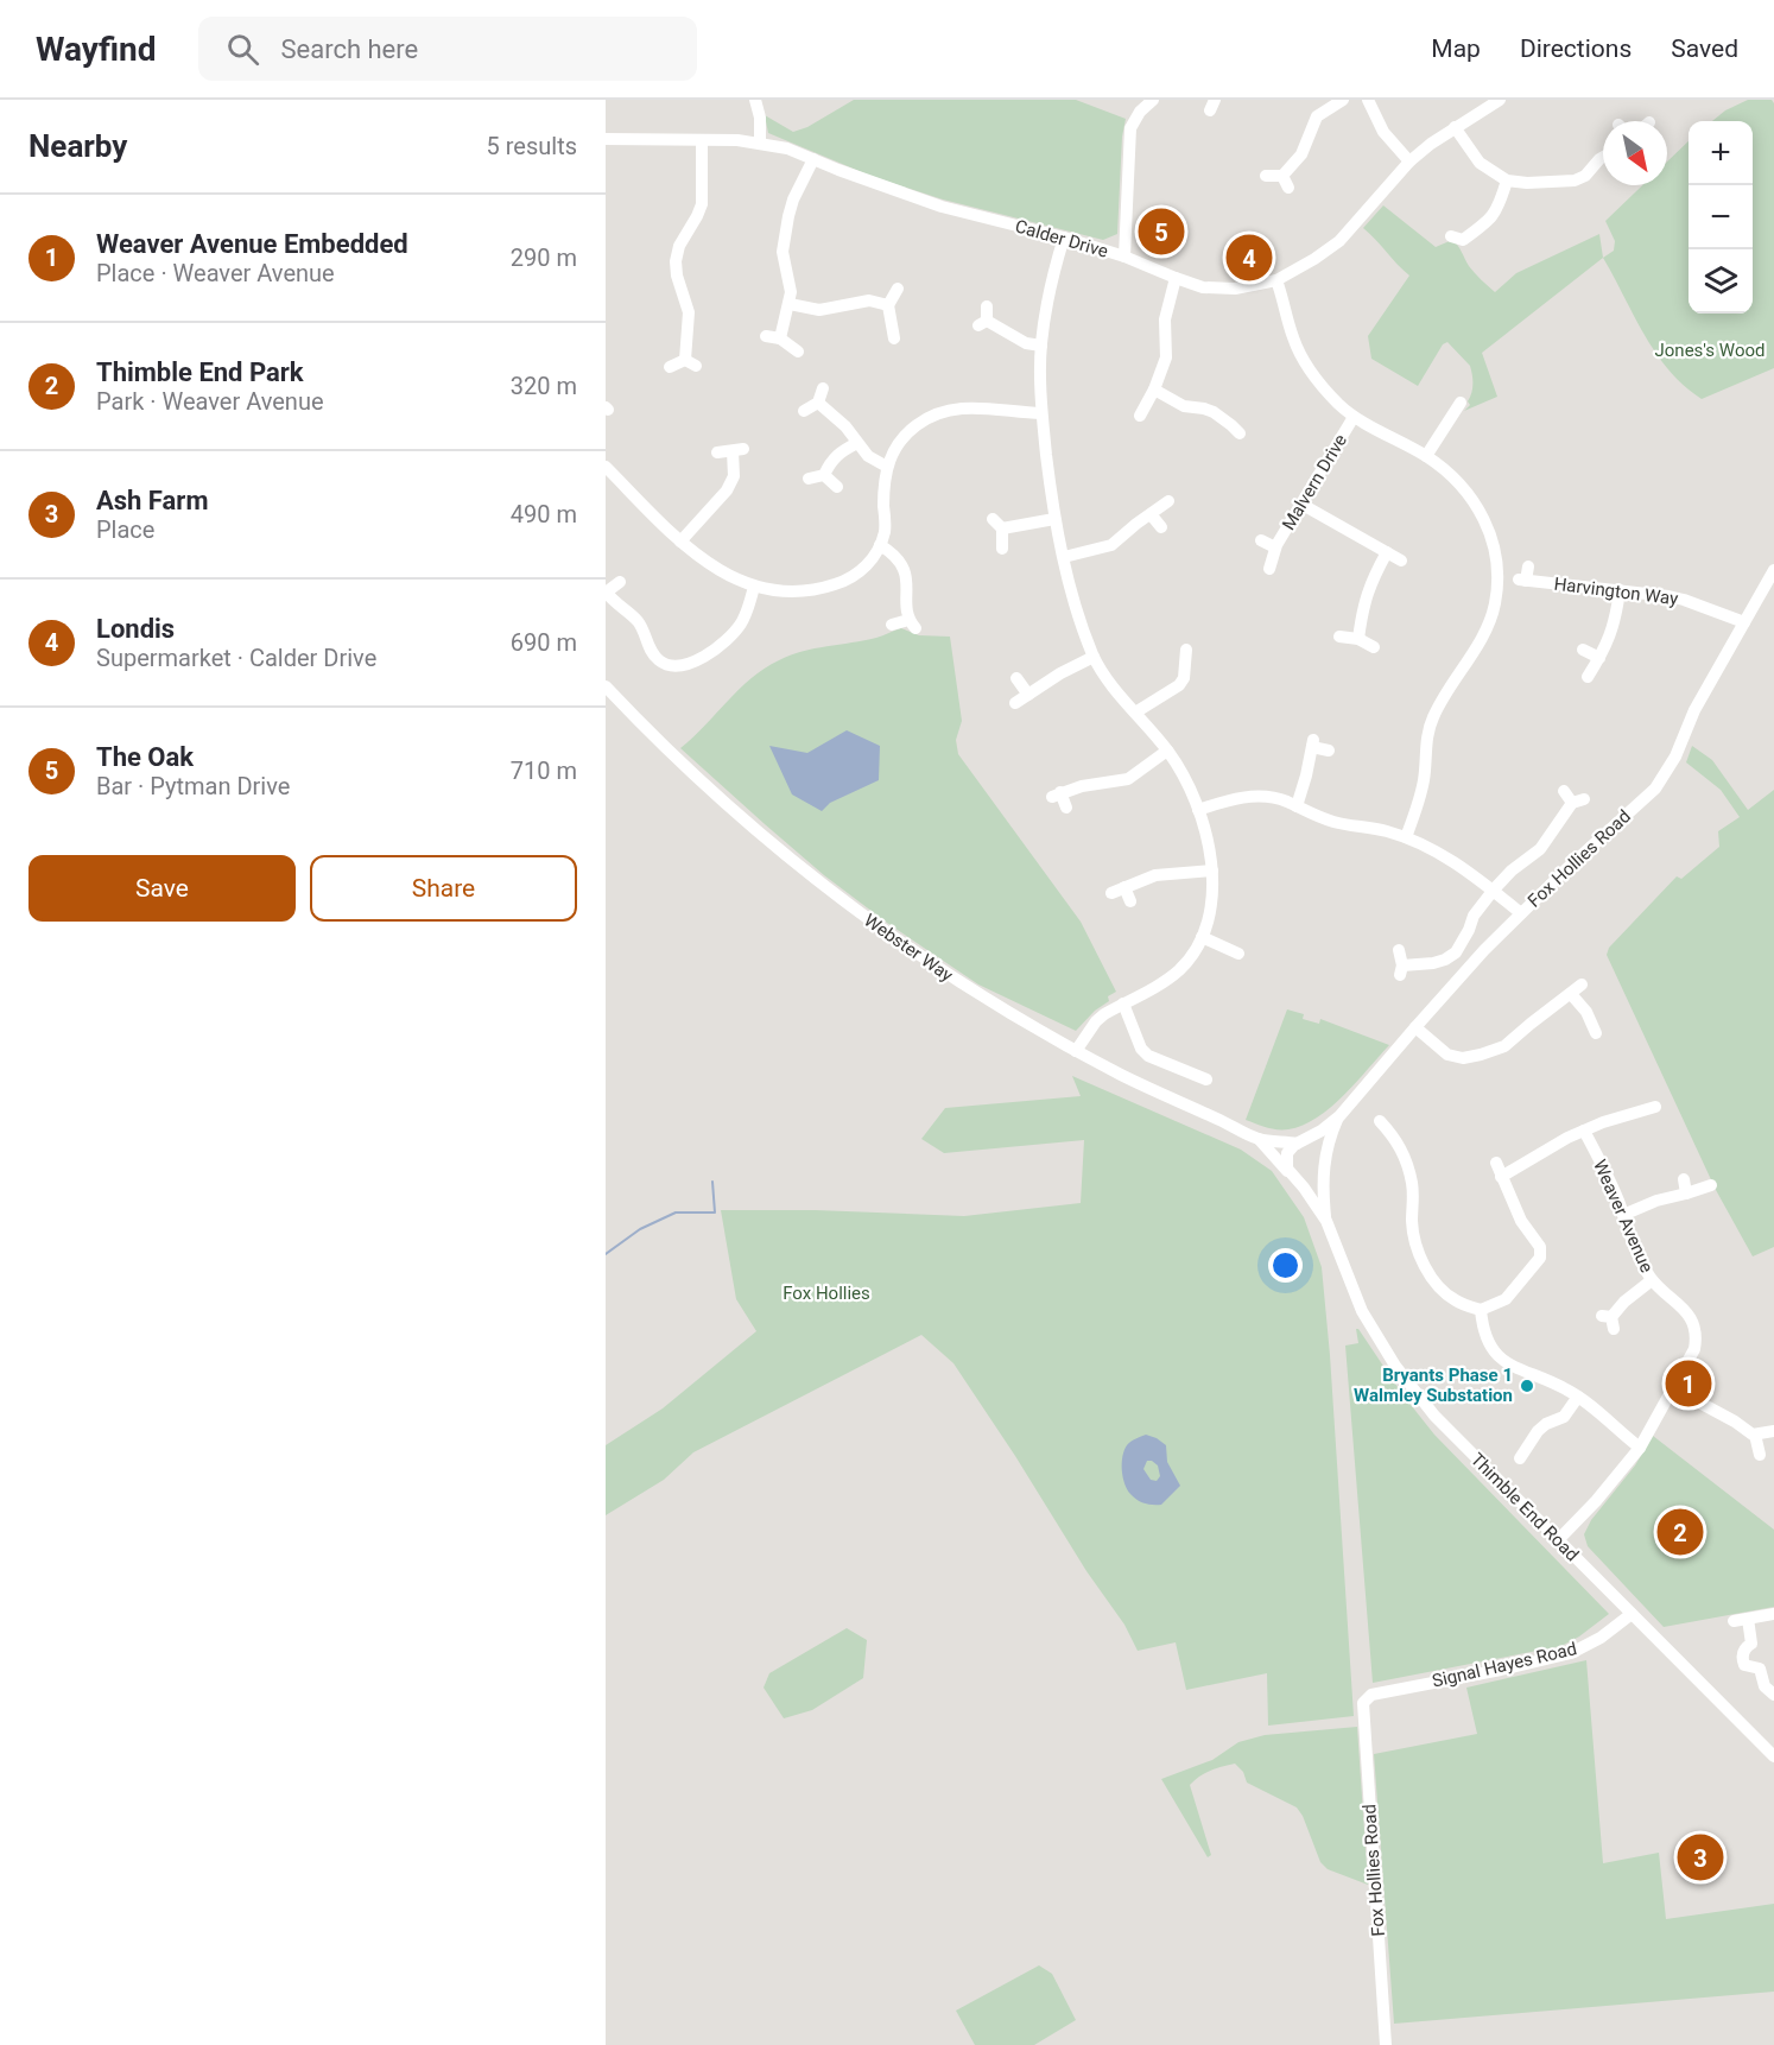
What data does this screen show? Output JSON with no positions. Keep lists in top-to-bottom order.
{
  "streets": {
    "street": [
      "Calder Drive",
      "Malvern Drive",
      "Harvington Way",
      "Fox Hollies Road",
      "Webster Way",
      "Weaver Avenue",
      "Thimble End Road",
      "Signal Hayes Road"
    ]
  },
  "crossings": [
    ["Harvington Way", "Fox Hollies Road"],
    ["Fox Hollies Road", "Webster Way"],
    ["Fox Hollies Road", "Thimble End Road"],
    ["Fox Hollies Road", "Signal Hayes Road"],
    ["Webster Way", "Thimble End Road"],
    ["Weaver Avenue", "Thimble End Road"],
    ["Thimble End Road", "Signal Hayes Road"]
  ],
  "parks": ["Jones's Wood", "Fox Hollies"],
  "places": ["Bryants Phase 1 Walmley Substation"],
  "north": "bottom right",
  "page": {
    "header": "Wayfind",
    "search": "Search here",
    "nav": ["Map", "Directions", "Saved"],
    "heading": ["Nearby", "5 results"],
    "map_buttons": ["+", "−"],
    "list": [
      {
        "mark": "1",
        "name": "Weaver Avenue Embedded",
        "note": "Place · Weaver Avenue",
        "value": "290 m"
      },
      {
        "mark": "2",
        "name": "Thimble End Park",
        "note": "Park · Weaver Avenue",
        "value": "320 m"
      },
      {
        "mark": "3",
        "name": "Ash Farm",
        "note": "Place",
        "value": "490 m"
      },
      {
        "mark": "4",
        "name": "Londis",
        "note": "Supermarket · Calder Drive",
        "value": "690 m"
      },
      {
        "mark": "5",
        "name": "The Oak",
        "note": "Bar · Pytman Drive",
        "value": "710 m"
      }
    ],
    "pins": [
      "5",
      "4",
      "1",
      "2",
      "3"
    ],
    "buttons": ["Save", "Share"]
  }
}
